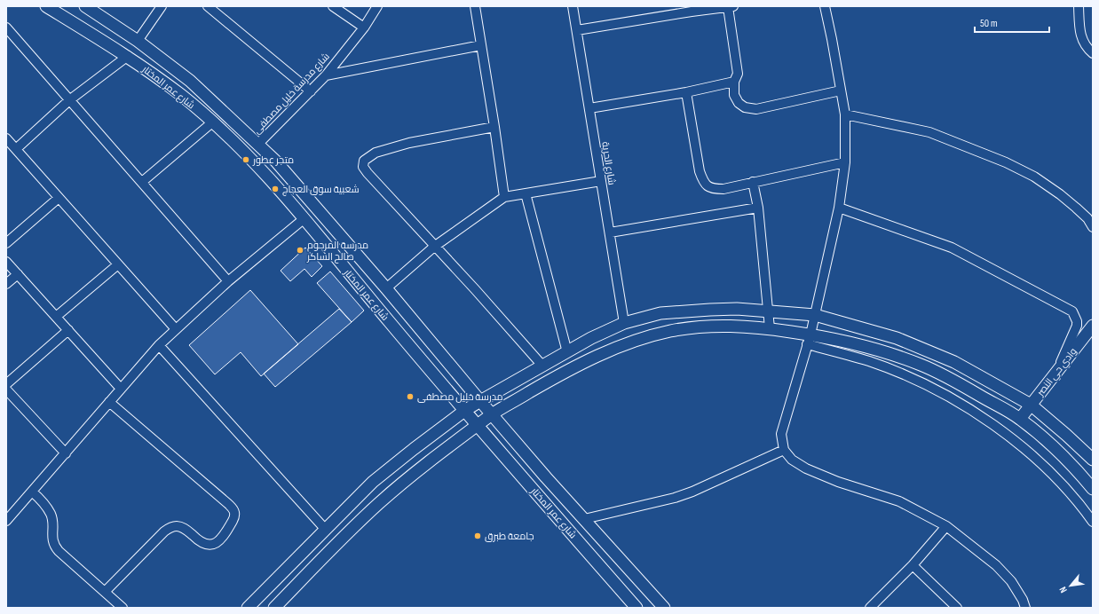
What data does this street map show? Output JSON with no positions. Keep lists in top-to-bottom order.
{
  "streets": {
    "street": [
      "شارع عمر المختار",
      "شارع مدرسة خليل مصطفى",
      "شارع الحرية",
      "وادي حي النصر"
    ]
  },
  "crossings": [
    ["شارع عمر المختار", "شارع مدرسة خليل مصطفى"]
  ],
  "places": [
    "متجر عطور",
    "شعبية سوق العجاج",
    "مدرسة المرحوم صالح الساكر",
    "مدرسة خليل مصطفى",
    "جامعة طبرق"
  ],
  "scale_bar": "50 m",
  "north": "bottom left"
}
